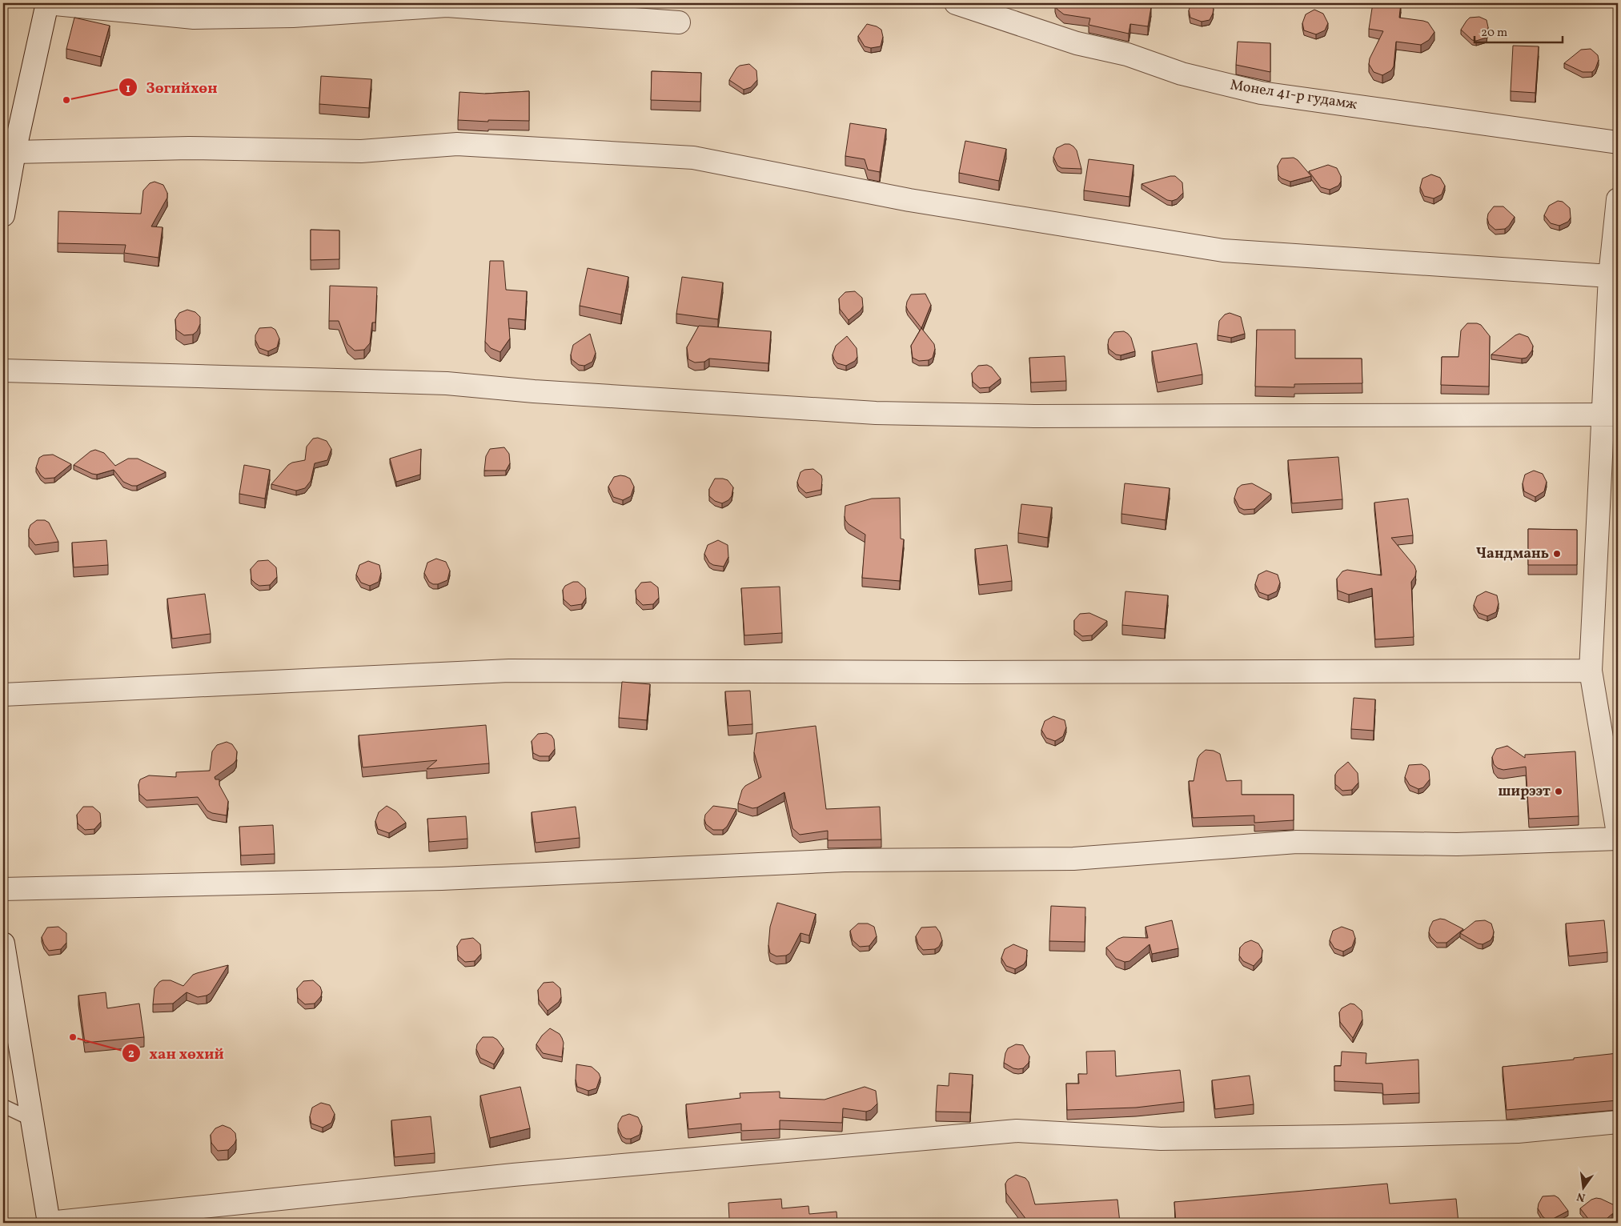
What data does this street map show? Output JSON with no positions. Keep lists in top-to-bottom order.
{
  "streets": {
    "street": ["Монел 41-р гудамж"]
  },
  "places": [
    "Зөгийхөн",
    "Чандмань",
    "ширээт",
    "хан хөхий"
  ],
  "scale_bar": "20 m",
  "north": "bottom"
}
